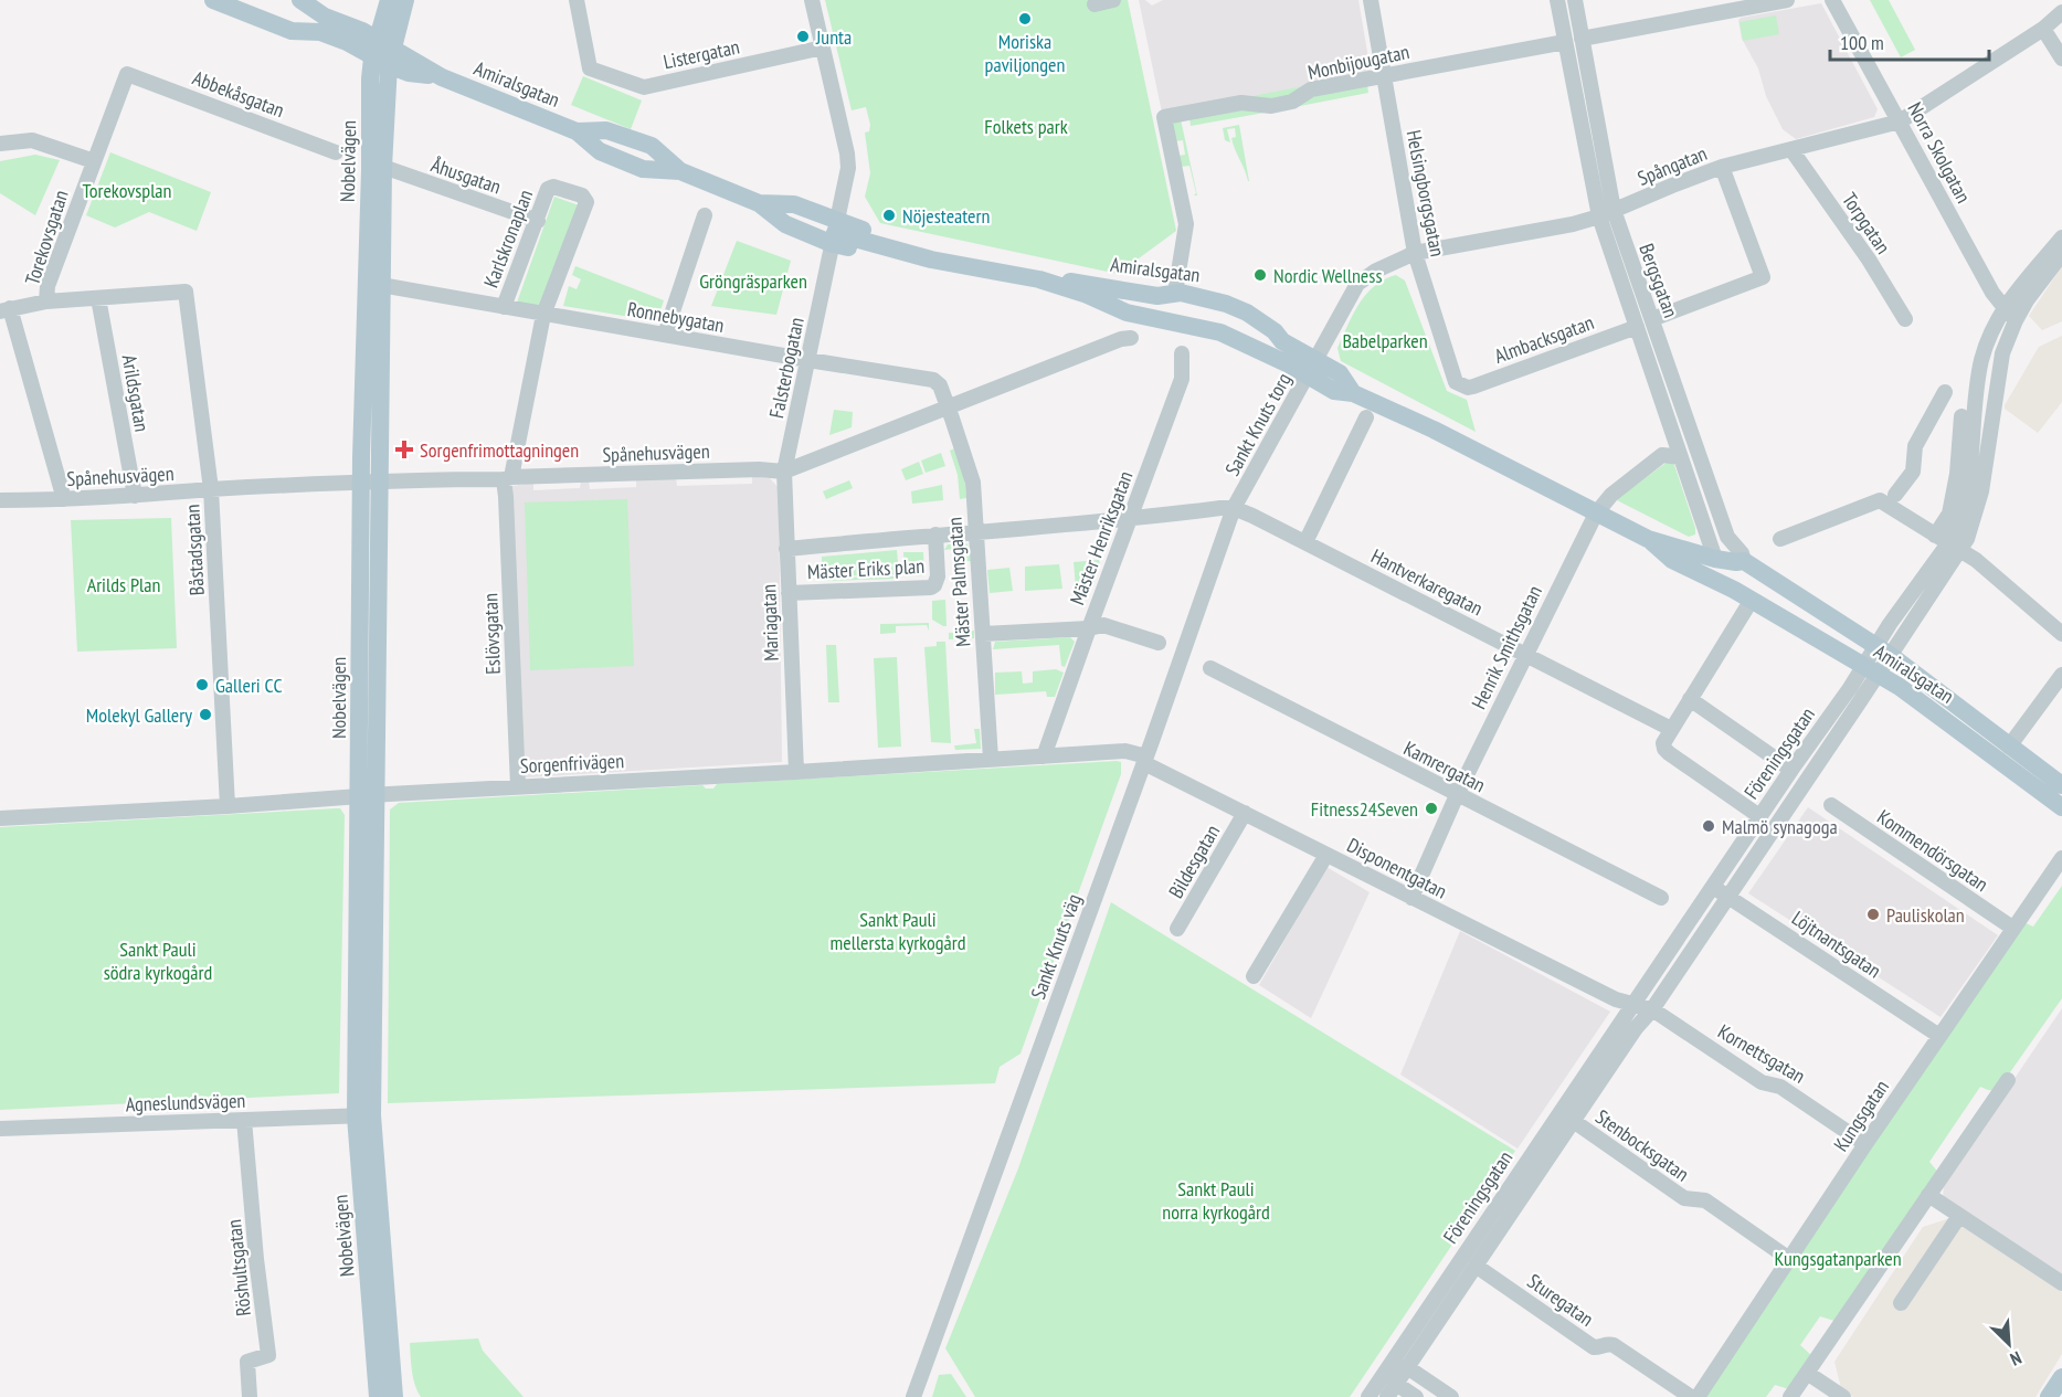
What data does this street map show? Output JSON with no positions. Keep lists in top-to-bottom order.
{
  "streets": {
    "main road": ["Amiralsgatan", "Nobelvägen"],
    "street": [
      "Listergatan",
      "Monbijougatan",
      "Abbekåsgatan",
      "Norra Skolgatan",
      "Spångatan",
      "Åhusgatan",
      "Helsingborgsgatan",
      "Torpgatan",
      "Torekovsgatan",
      "Karlskronaplan",
      "Bergsgatan",
      "Ronnebygatan",
      "Almbacksgatan",
      "Falsterbogatan",
      "Arildsgatan",
      "Sankt Knuts torg",
      "Spånehusvägen",
      "Mäster Henriksgatan",
      "Båstadsgatan",
      "Mäster Eriks plan",
      "Mäster Palmsgatan",
      "Hantverkaregatan",
      "Mariagatan",
      "Eslövsgatan",
      "Henrik Smithsgatan",
      "Föreningsgatan",
      "Sorgenfrivägen",
      "Kamrergatan",
      "Kommendörsgatan",
      "Bildesgatan",
      "Disponentgatan",
      "Löjtnantsgatan",
      "Sankt Knuts väg",
      "Kornettsgatan",
      "Agneslundsvägen",
      "Kungsgatan",
      "Stenbocksgatan",
      "Röshultsgatan",
      "Sturegatan"
    ]
  },
  "crossings": [
    ["Listergatan", "Falsterbogatan"],
    ["Monbijougatan", "Amiralsgatan"],
    ["Monbijougatan", "Helsingborgsgatan"],
    ["Monbijougatan", "Bergsgatan"],
    ["Amiralsgatan", "Nobelvägen"],
    ["Amiralsgatan", "Spångatan"],
    ["Amiralsgatan", "Bergsgatan"],
    ["Amiralsgatan", "Falsterbogatan"],
    ["Amiralsgatan", "Sankt Knuts torg"],
    ["Amiralsgatan", "Henrik Smithsgatan"],
    ["Amiralsgatan", "Föreningsgatan"],
    ["Abbekåsgatan", "Torekovsgatan"],
    ["Norra Skolgatan", "Spångatan"],
    ["Norra Skolgatan", "Föreningsgatan"],
    ["Nobelvägen", "Åhusgatan"],
    ["Nobelvägen", "Ronnebygatan"],
    ["Nobelvägen", "Spånehusvägen"],
    ["Nobelvägen", "Sorgenfrivägen"],
    ["Nobelvägen", "Agneslundsvägen"],
    ["Spångatan", "Helsingborgsgatan"],
    ["Spångatan", "Torpgatan"],
    ["Spångatan", "Bergsgatan"],
    ["Spångatan", "Sankt Knuts torg"],
    ["Åhusgatan", "Karlskronaplan"],
    ["Helsingborgsgatan", "Almbacksgatan"],
    ["Torekovsgatan", "Spånehusvägen"],
    ["Karlskronaplan", "Ronnebygatan"],
    ["Karlskronaplan", "Eslövsgatan"],
    ["Bergsgatan", "Almbacksgatan"],
    ["Bergsgatan", "Henrik Smithsgatan"],
    ["Ronnebygatan", "Falsterbogatan"],
    ["Ronnebygatan", "Spånehusvägen"],
    ["Ronnebygatan", "Mäster Palmsgatan"],
    ["Ronnebygatan", "Eslövsgatan"],
    ["Falsterbogatan", "Spånehusvägen"],
    ["Falsterbogatan", "Mariagatan"],
    ["Arildsgatan", "Spånehusvägen"],
    ["Arildsgatan", "Båstadsgatan"],
    ["Sankt Knuts torg", "Mäster Eriks plan"],
    ["Sankt Knuts torg", "Hantverkaregatan"],
    ["Sankt Knuts torg", "Sankt Knuts väg"],
    ["Spånehusvägen", "Båstadsgatan"],
    ["Spånehusvägen", "Mäster Palmsgatan"],
    ["Spånehusvägen", "Mariagatan"],
    ["Spånehusvägen", "Eslövsgatan"],
    ["Mäster Henriksgatan", "Mäster Eriks plan"],
    ["Mäster Henriksgatan", "Sorgenfrivägen"],
    ["Båstadsgatan", "Sorgenfrivägen"],
    ["Mäster Eriks plan", "Mäster Palmsgatan"],
    ["Mäster Eriks plan", "Hantverkaregatan"],
    ["Mäster Eriks plan", "Mariagatan"],
    ["Mäster Eriks plan", "Sankt Knuts väg"],
    ["Mäster Palmsgatan", "Sorgenfrivägen"],
    ["Hantverkaregatan", "Henrik Smithsgatan"],
    ["Hantverkaregatan", "Sankt Knuts väg"],
    ["Mariagatan", "Sorgenfrivägen"],
    ["Eslövsgatan", "Sorgenfrivägen"],
    ["Henrik Smithsgatan", "Kamrergatan"],
    ["Henrik Smithsgatan", "Disponentgatan"],
    ["Föreningsgatan", "Disponentgatan"],
    ["Föreningsgatan", "Löjtnantsgatan"],
    ["Föreningsgatan", "Kornettsgatan"],
    ["Föreningsgatan", "Stenbocksgatan"],
    ["Föreningsgatan", "Sturegatan"],
    ["Sorgenfrivägen", "Disponentgatan"],
    ["Sorgenfrivägen", "Sankt Knuts väg"],
    ["Kommendörsgatan", "Kungsgatan"],
    ["Bildesgatan", "Disponentgatan"],
    ["Disponentgatan", "Sankt Knuts väg"],
    ["Disponentgatan", "Kornettsgatan"],
    ["Löjtnantsgatan", "Kungsgatan"],
    ["Kornettsgatan", "Kungsgatan"],
    ["Agneslundsvägen", "Röshultsgatan"],
    ["Kungsgatan", "Stenbocksgatan"]
  ],
  "parks": [
    "Folkets park",
    "Torekovsplan",
    "Gröngräsparken",
    "Babelparken",
    "Arilds Plan",
    "Sankt Pauli mellersta kyrkogård",
    "Sankt Pauli södra kyrkogård",
    "Sankt Pauli norra kyrkogård",
    "Kungsgatanparken"
  ],
  "places": {
    "other": [
      "Moriska paviljongen",
      "Junta",
      "Nöjesteatern",
      "Nordic Wellness",
      "Galleri CC",
      "Molekyl Gallery",
      "Fitness24Seven",
      "Malmö synagoga",
      "Pauliskolan"
    ],
    "health": ["Sorgenfrimottagningen"]
  },
  "scale_bar": "100 m",
  "north": "bottom right"
}
